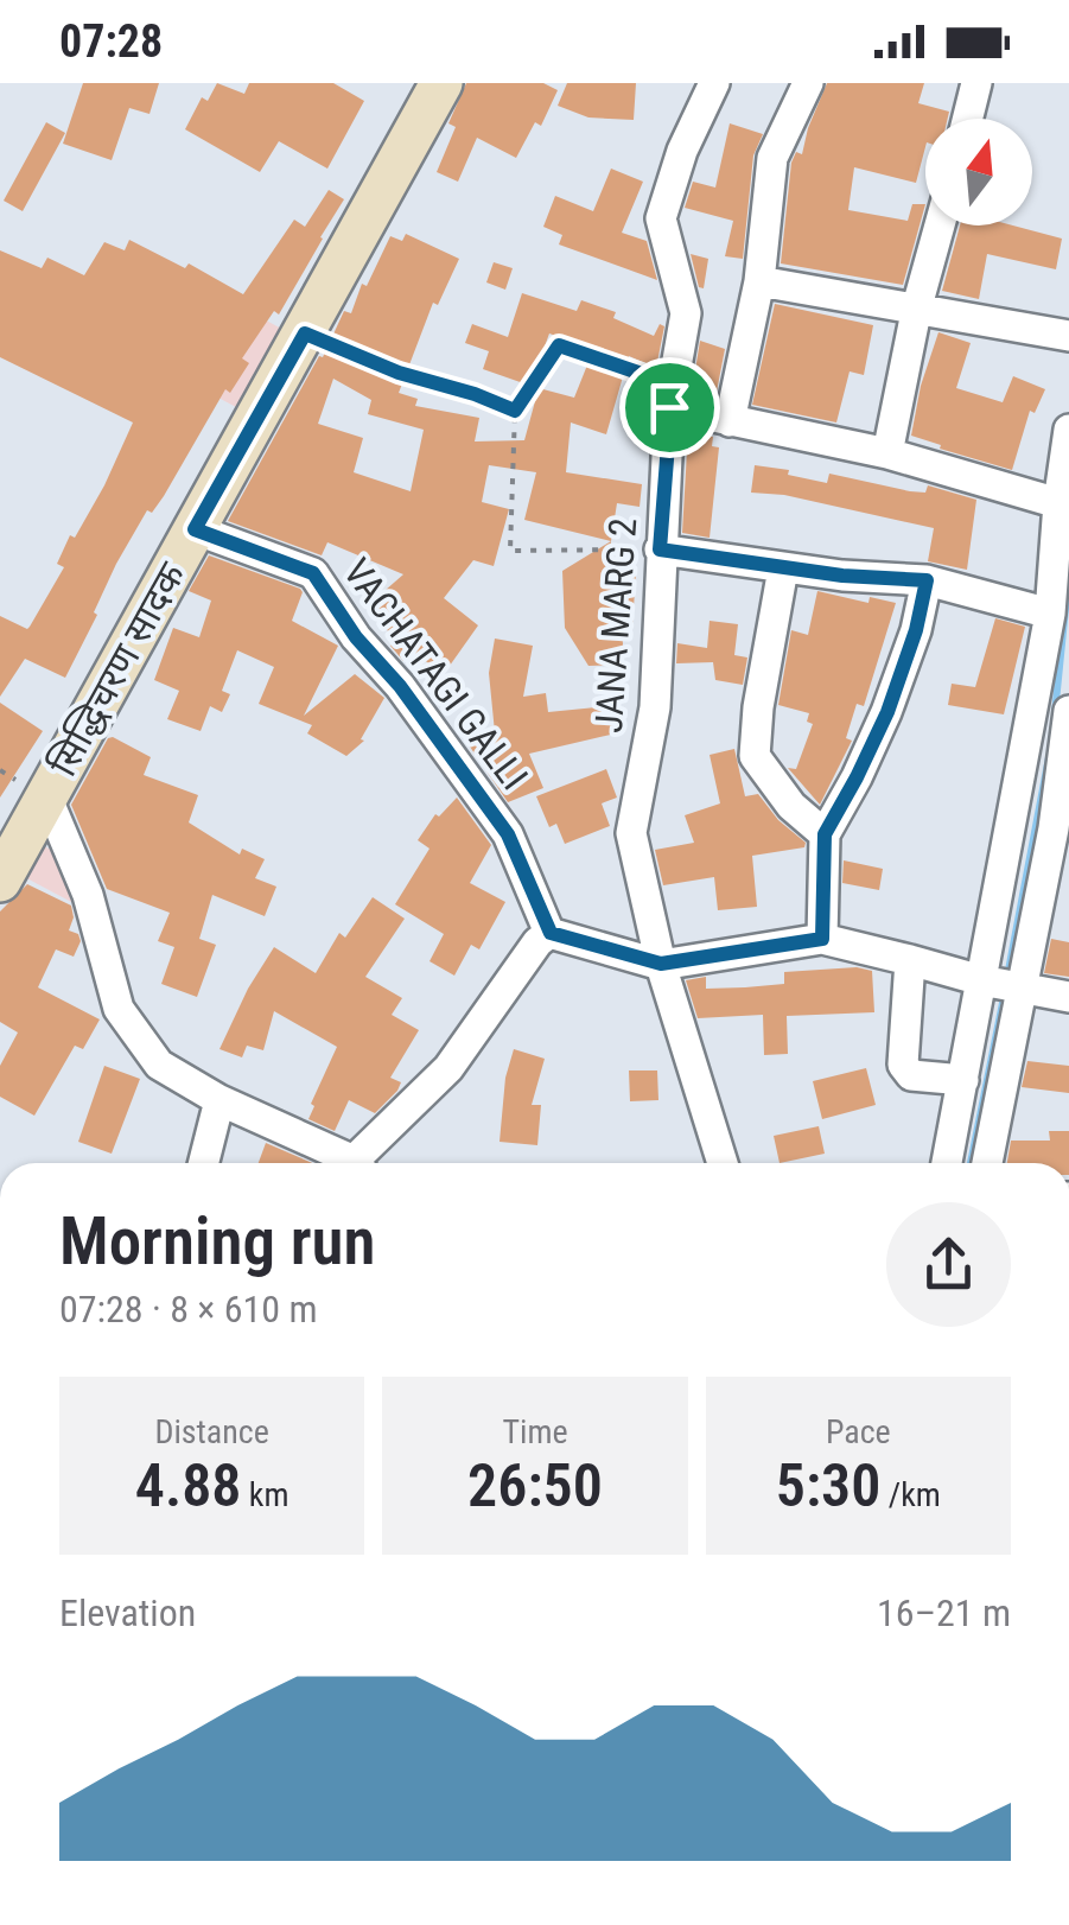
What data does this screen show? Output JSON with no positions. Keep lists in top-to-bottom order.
{
  "streets": {
    "main road": ["सिद्धिचरण सादक"],
    "street": ["JANA MARG 2", "VACHATAGI GALLI"]
  },
  "crossings": [
    ["सिद्धिचरण सादक", "VACHATAGI GALLI"]
  ],
  "north": "top",
  "page": {
    "status": "07:28",
    "heading": ["Morning run", "07:28 · 8 × 610 m"],
    "stats": [
      ["Distance", "4.88 km"],
      ["Time", "26:50"],
      ["Pace", "5:30 /km"]
    ],
    "chart": ["Elevation", "16–21 m"]
  }
}
